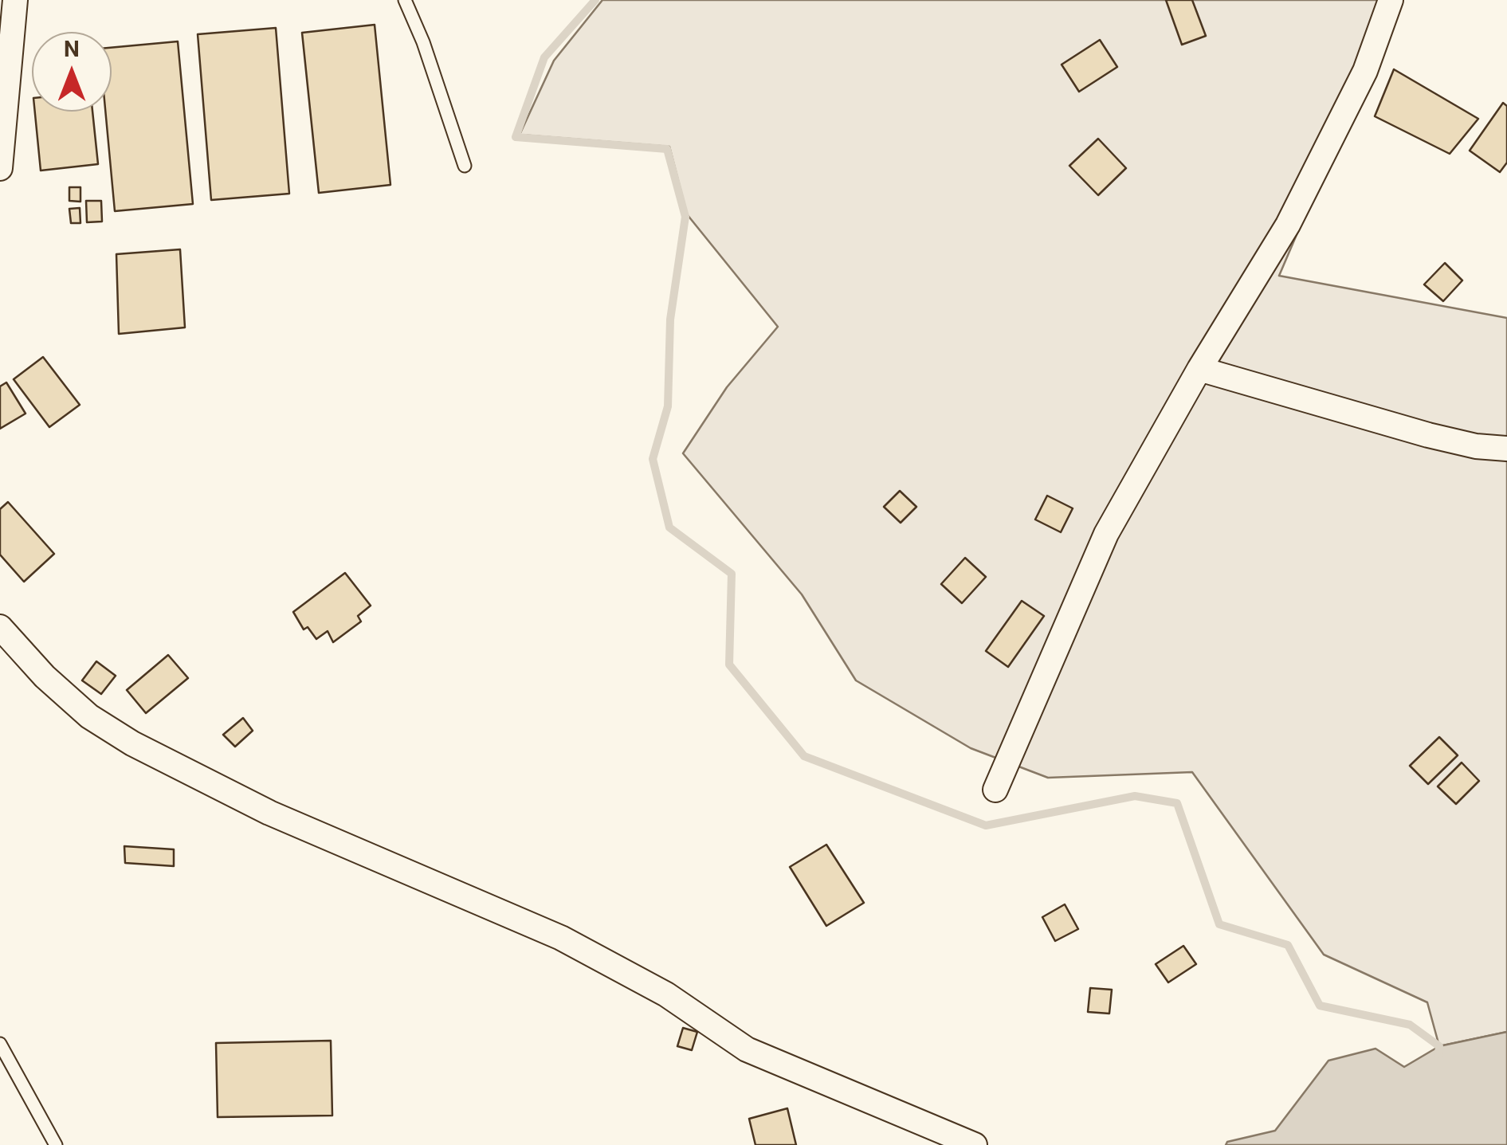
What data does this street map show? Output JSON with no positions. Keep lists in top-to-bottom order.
{
  "north": "top"
}
